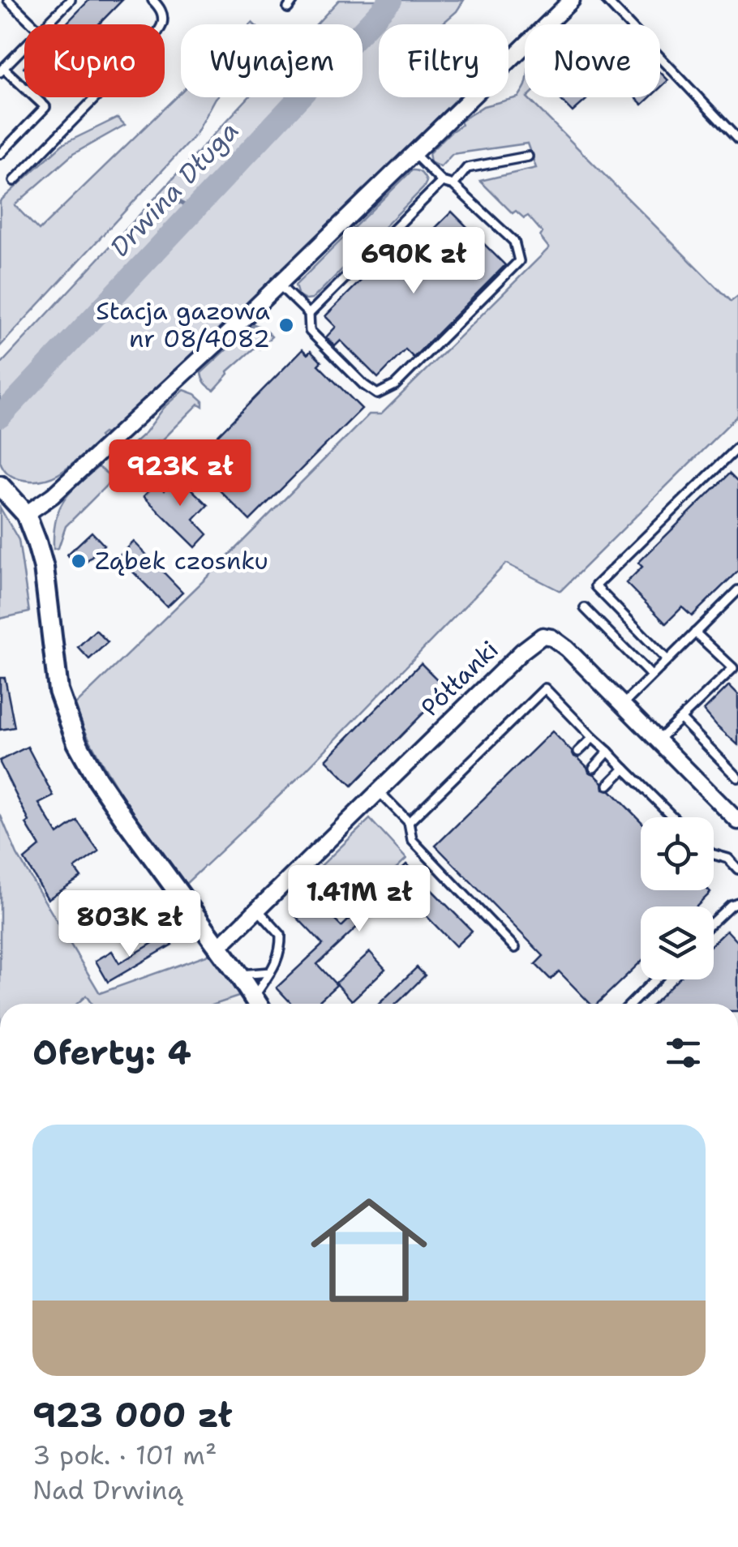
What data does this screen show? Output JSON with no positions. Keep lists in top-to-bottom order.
{
  "streets": {
    "street": ["Półłanki"]
  },
  "water": ["Drwina Długa"],
  "places": ["Stacja gazowa nr 08/4082", "Ząbek czosnku"],
  "page": {
    "chip": [
      "Kupno",
      "Wynajem",
      "Filtry",
      "Nowe"
    ],
    "price": [
      "690K zł",
      "923K zł",
      "1.41M zł",
      "803K zł"
    ],
    "heading": "Oferty: 4",
    "list": [
      {
        "name": "923 000 zł",
        "note": "3 pok. · 101 m² · Nad Drwiną"
      }
    ]
  }
}
